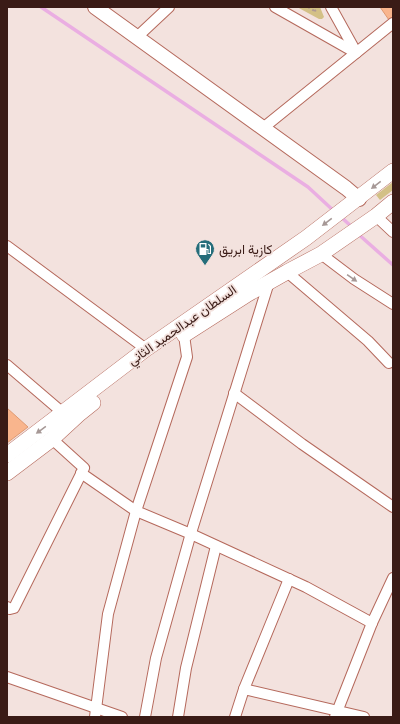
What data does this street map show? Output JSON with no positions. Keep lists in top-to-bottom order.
{
  "streets": {
    "main road": ["السلطان عبدالحميد الثاني"]
  },
  "places": {
    "fuel station": ["كازية ابريق"]
  }
}
